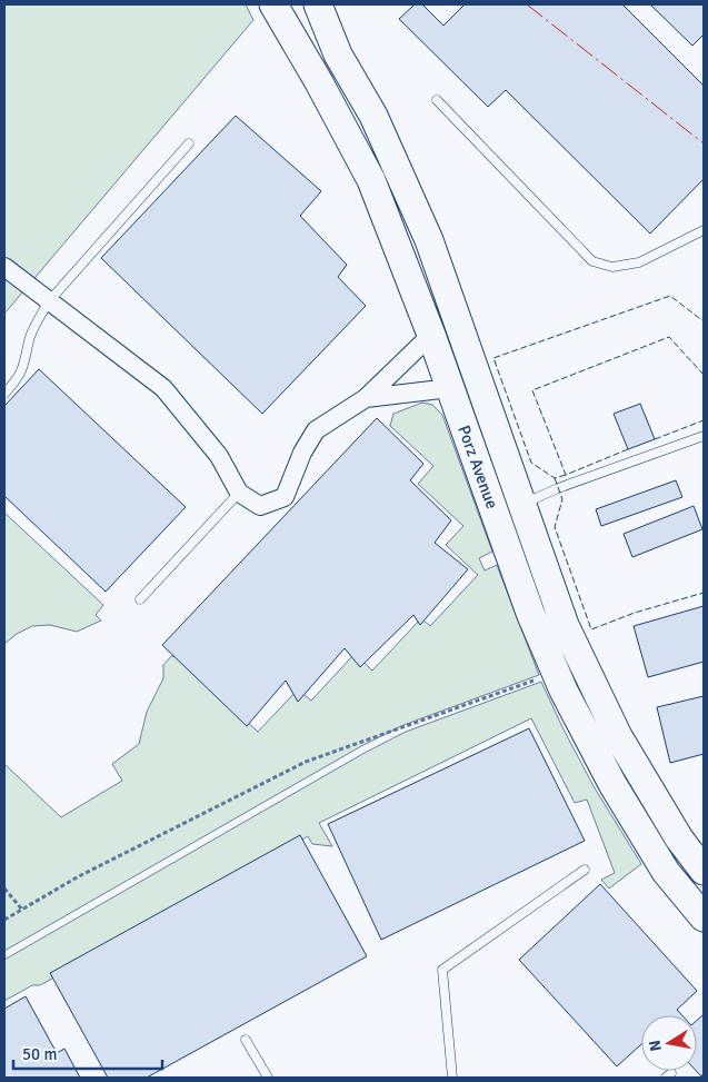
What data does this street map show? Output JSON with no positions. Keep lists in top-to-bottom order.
{
  "streets": {
    "main road": ["Porz Avenue"]
  },
  "scale_bar": "50 m",
  "north": "left"
}
